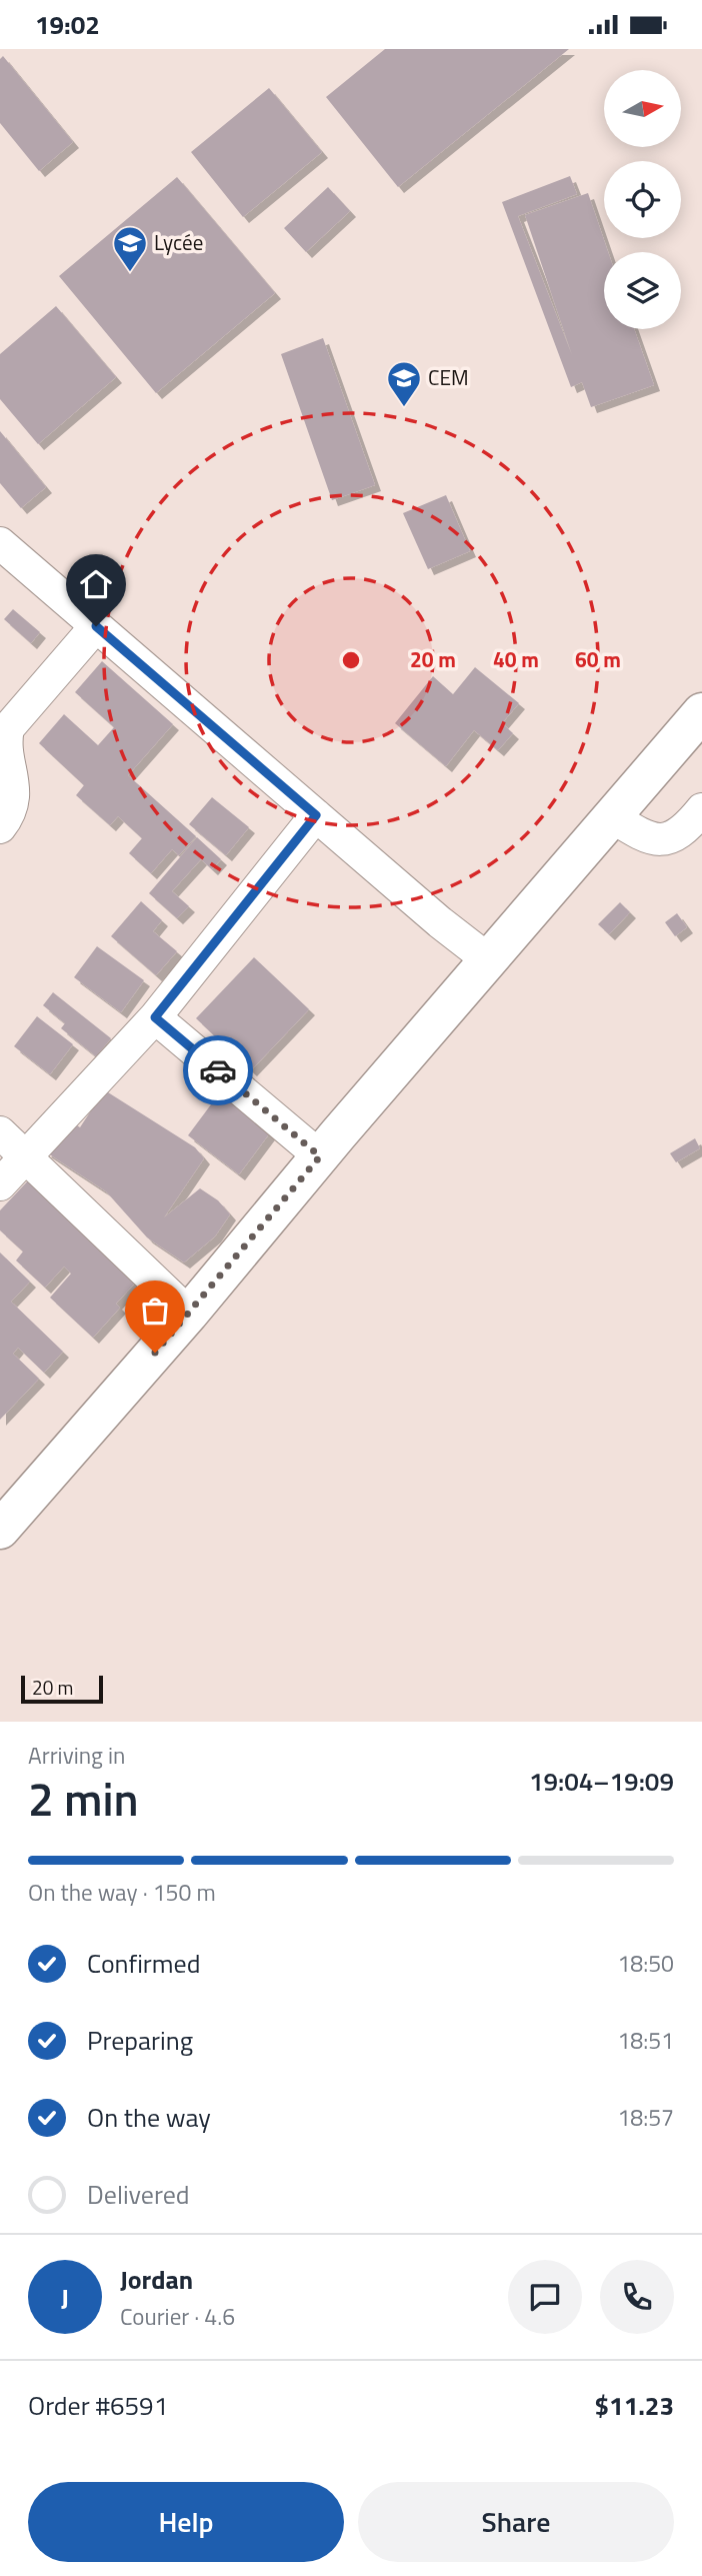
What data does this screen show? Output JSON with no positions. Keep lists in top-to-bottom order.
{
  "places": {
    "school or university": ["Lycée", "CEM"]
  },
  "scale_bar": "20 m",
  "north": "right",
  "page": {
    "status": "19:02",
    "scale": "20 m",
    "heading": ["2 min", "Arriving in", "19:04–19:09"],
    "panel": [
      "Jordan",
      "Courier · 4.6",
      "Order #6591",
      "$11.23"
    ],
    "bar": "On the way · 150 m",
    "list": [
      ["Confirmed", "18:50"],
      ["Preparing", "18:51"],
      ["On the way", "18:57"],
      "Delivered"
    ],
    "round": "J",
    "buttons": ["Help", "Share"]
  },
  "rings": ["20 m", "40 m", "60 m"]
}
